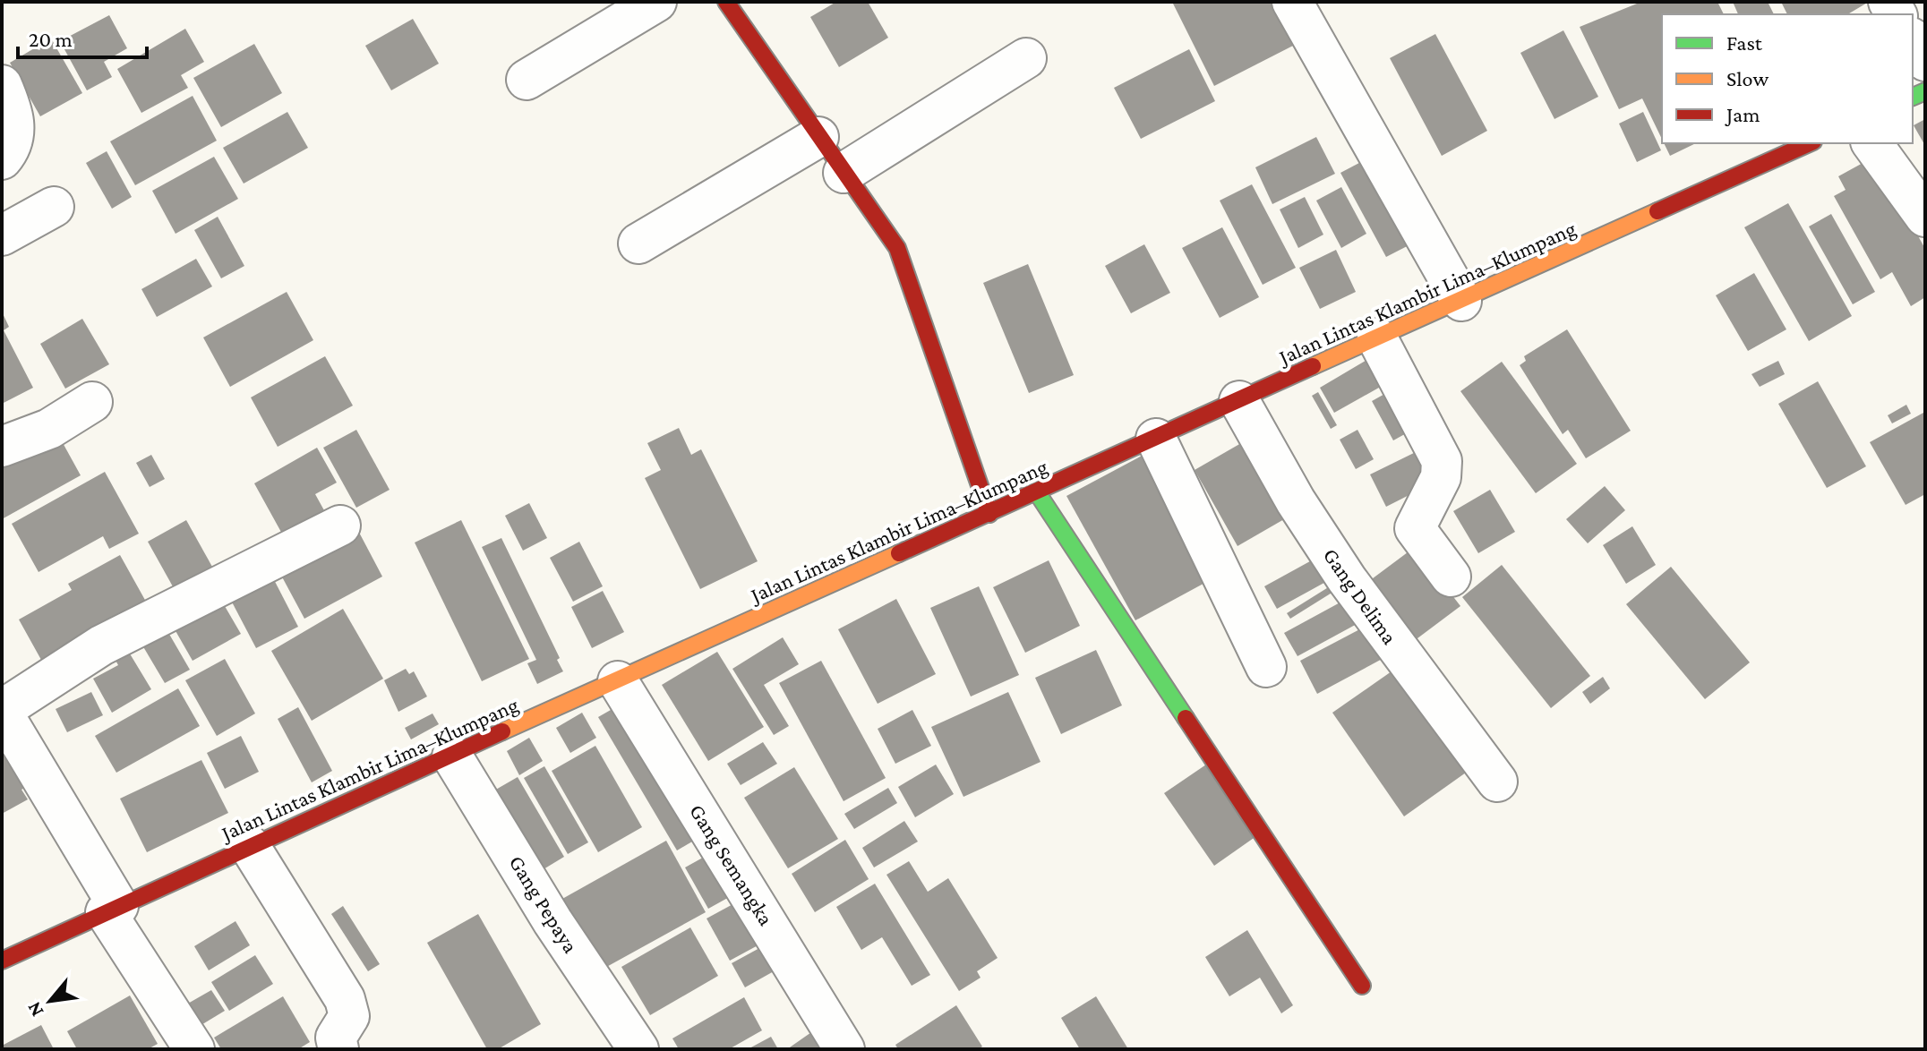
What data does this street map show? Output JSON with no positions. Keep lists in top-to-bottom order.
{
  "streets": {
    "main road": ["Jalan Lintas Klambir Lima–Klumpang"],
    "street": ["Gang Delima", "Gang Semangka", "Gang Pepaya"]
  },
  "crossings": [
    ["Jalan Lintas Klambir Lima–Klumpang", "Gang Delima"],
    ["Jalan Lintas Klambir Lima–Klumpang", "Gang Semangka"],
    ["Jalan Lintas Klambir Lima–Klumpang", "Gang Pepaya"]
  ],
  "legend": ["Fast", "Slow", "Jam"],
  "scale_bar": "20 m",
  "north": "bottom left"
}
